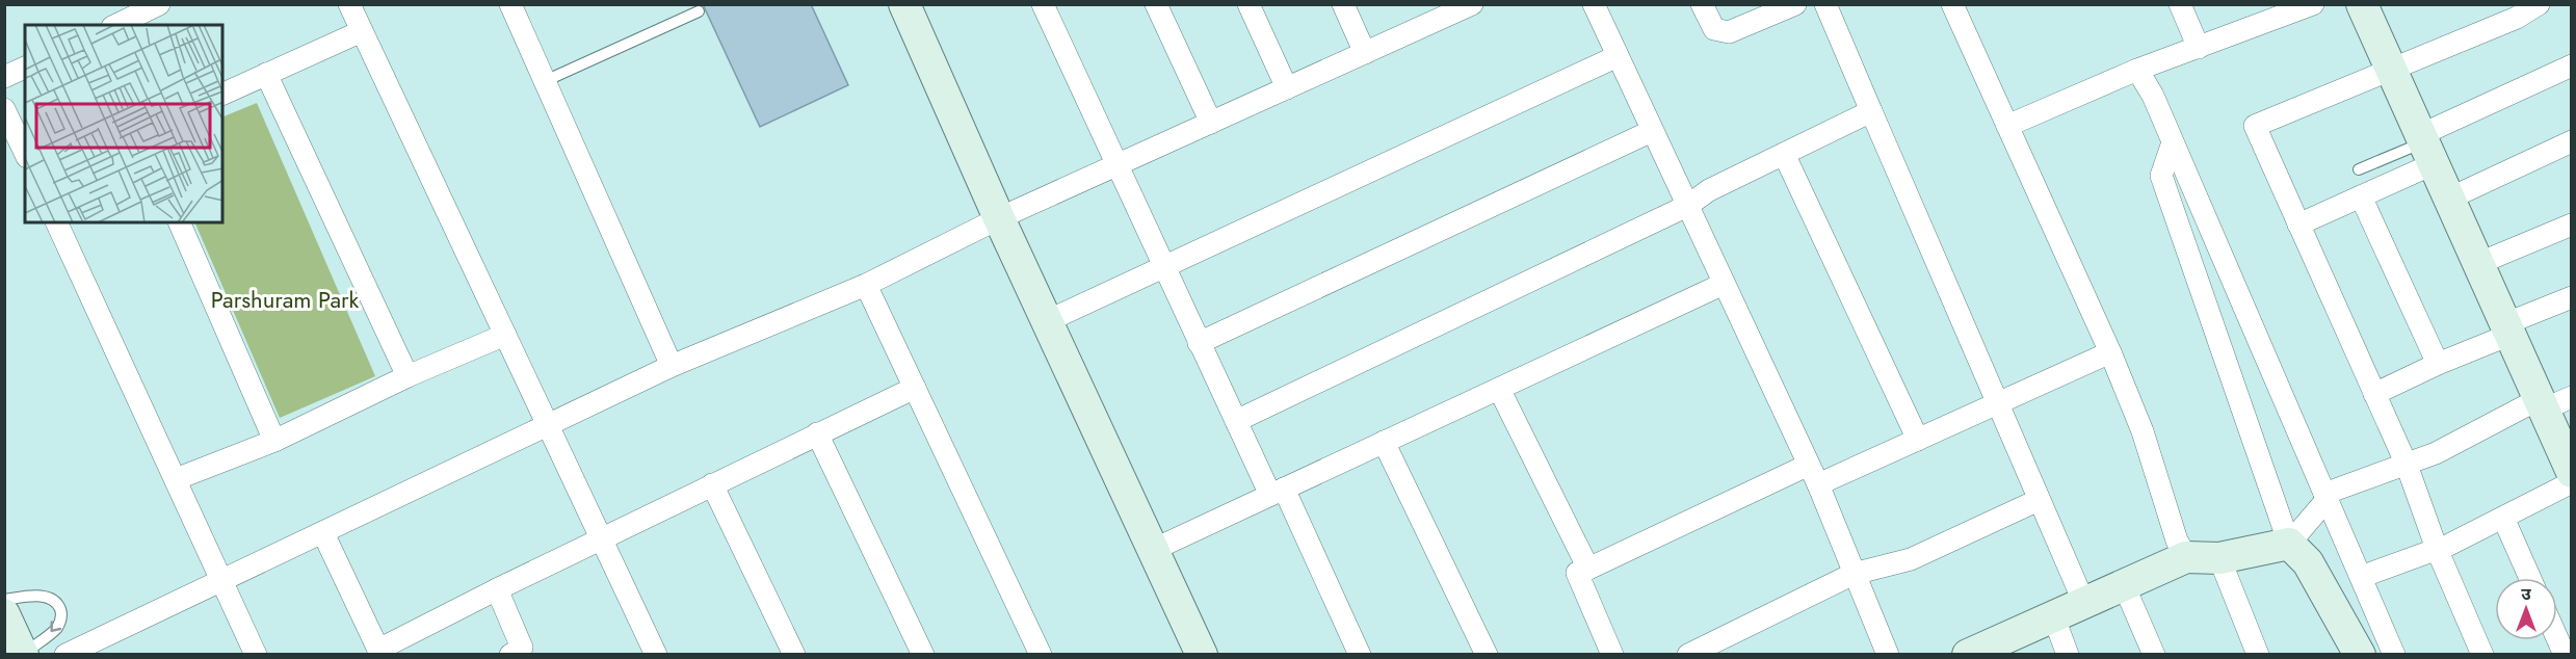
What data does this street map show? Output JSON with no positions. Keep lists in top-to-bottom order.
{
  "parks": ["Parshuram Park"],
  "north": "top"
}
